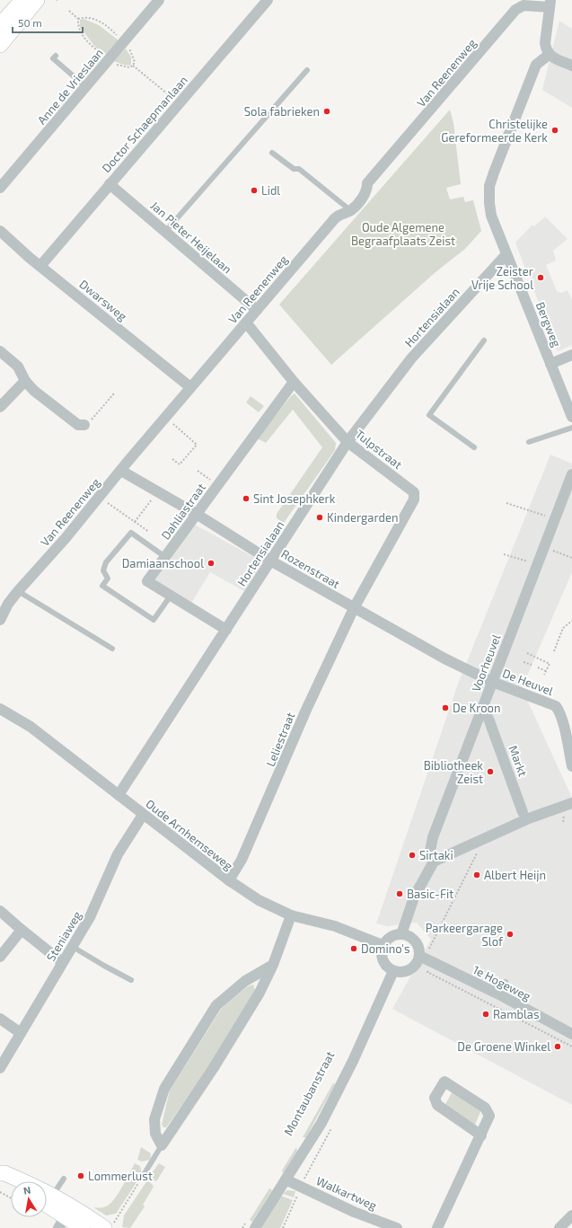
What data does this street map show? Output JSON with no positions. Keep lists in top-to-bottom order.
{
  "streets": {
    "street": [
      "Van Reenenweg",
      "Anne de Vrieslaan",
      "Doctor Schaepmanlaan",
      "Jan Pieter Heijelaan",
      "Dwarsweg",
      "Hortensialaan",
      "Bergweg",
      "Tulpstraat",
      "Dahliastraat",
      "Rozenstraat",
      "Voorheuvel",
      "De Heuvel",
      "Leliestraat",
      "Markt",
      "Oude Arnhemseweg",
      "Steniaweg",
      "1e Hogeweg",
      "Montaubanstraat",
      "Walkartweg"
    ]
  },
  "crossings": [
    ["Van Reenenweg", "Jan Pieter Heijelaan"],
    ["Van Reenenweg", "Dwarsweg"],
    ["Van Reenenweg", "Tulpstraat"],
    ["Van Reenenweg", "Rozenstraat"],
    ["Doctor Schaepmanlaan", "Jan Pieter Heijelaan"],
    ["Doctor Schaepmanlaan", "Dwarsweg"],
    ["Hortensialaan", "Bergweg"],
    ["Hortensialaan", "Tulpstraat"],
    ["Hortensialaan", "Dahliastraat"],
    ["Hortensialaan", "Rozenstraat"],
    ["Hortensialaan", "Oude Arnhemseweg"],
    ["Tulpstraat", "Dahliastraat"],
    ["Tulpstraat", "Rozenstraat"],
    ["Tulpstraat", "Leliestraat"],
    ["Dahliastraat", "Rozenstraat"],
    ["Rozenstraat", "Voorheuvel"],
    ["Rozenstraat", "De Heuvel"],
    ["Rozenstraat", "Leliestraat"],
    ["Voorheuvel", "De Heuvel"],
    ["Leliestraat", "Oude Arnhemseweg"],
    ["Oude Arnhemseweg", "Steniaweg"],
    ["Oude Arnhemseweg", "1e Hogeweg"],
    ["Oude Arnhemseweg", "Montaubanstraat"],
    ["1e Hogeweg", "Montaubanstraat"],
    ["Montaubanstraat", "Walkartweg"]
  ],
  "parks": ["Oude Algemene Begraafplaats Zeist"],
  "places": [
    "Sola fabrieken",
    "Christelijke Gereformeerde Kerk",
    "Lidl",
    "Zeister Vrije School",
    "Sint Josephkerk",
    "Kindergarden",
    "Damiaanschool",
    "De Kroon",
    "Bibliotheek Zeist",
    "Sirtaki",
    "Albert Heijn",
    "Basic-Fit",
    "Parkeergarage Slof",
    "Domino's",
    "Ramblas",
    "De Groene Winkel",
    "Lommerlust"
  ],
  "scale_bar": "50 m",
  "north": "top"
}
